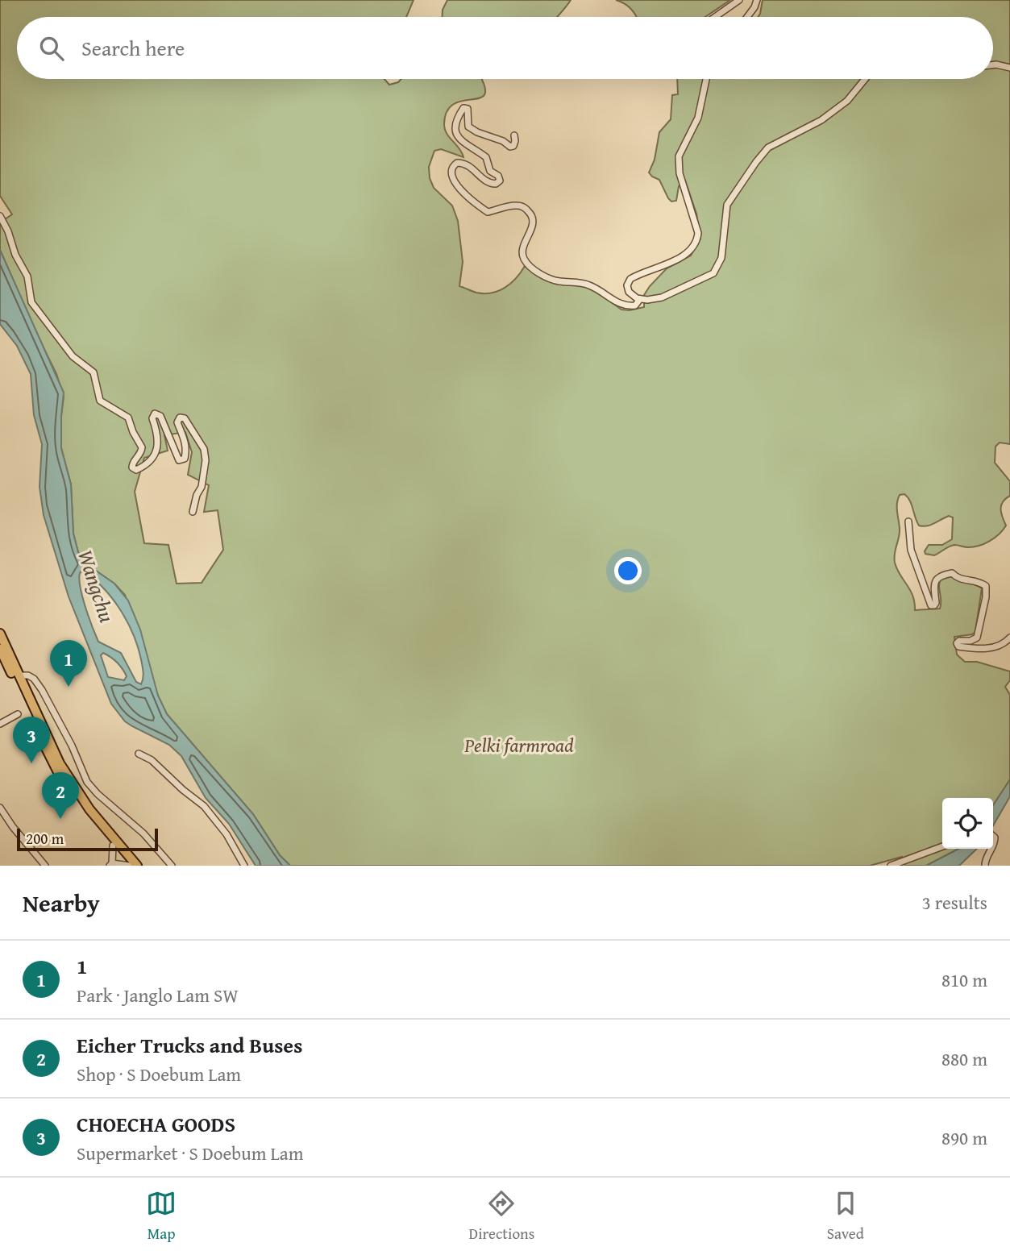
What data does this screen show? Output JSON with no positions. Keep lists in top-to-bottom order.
{
  "water": ["Wangchu"],
  "parks": ["Pelki farmroad"],
  "scale_bar": "200 m",
  "page": {
    "search": "Search here",
    "pins": ["1", "3", "2"],
    "scale": "200 m",
    "heading": ["Nearby", "3 results"],
    "list": [
      {
        "mark": "1",
        "name": "1",
        "note": "Park · Janglo Lam SW",
        "value": "810 m"
      },
      {
        "mark": "2",
        "name": "Eicher Trucks and Buses",
        "note": "Shop · S Doebum Lam",
        "value": "880 m"
      },
      {
        "mark": "3",
        "name": "CHOECHA GOODS",
        "note": "Supermarket · S Doebum Lam",
        "value": "890 m"
      }
    ],
    "nav": ["Map", "Directions", "Saved"]
  }
}
